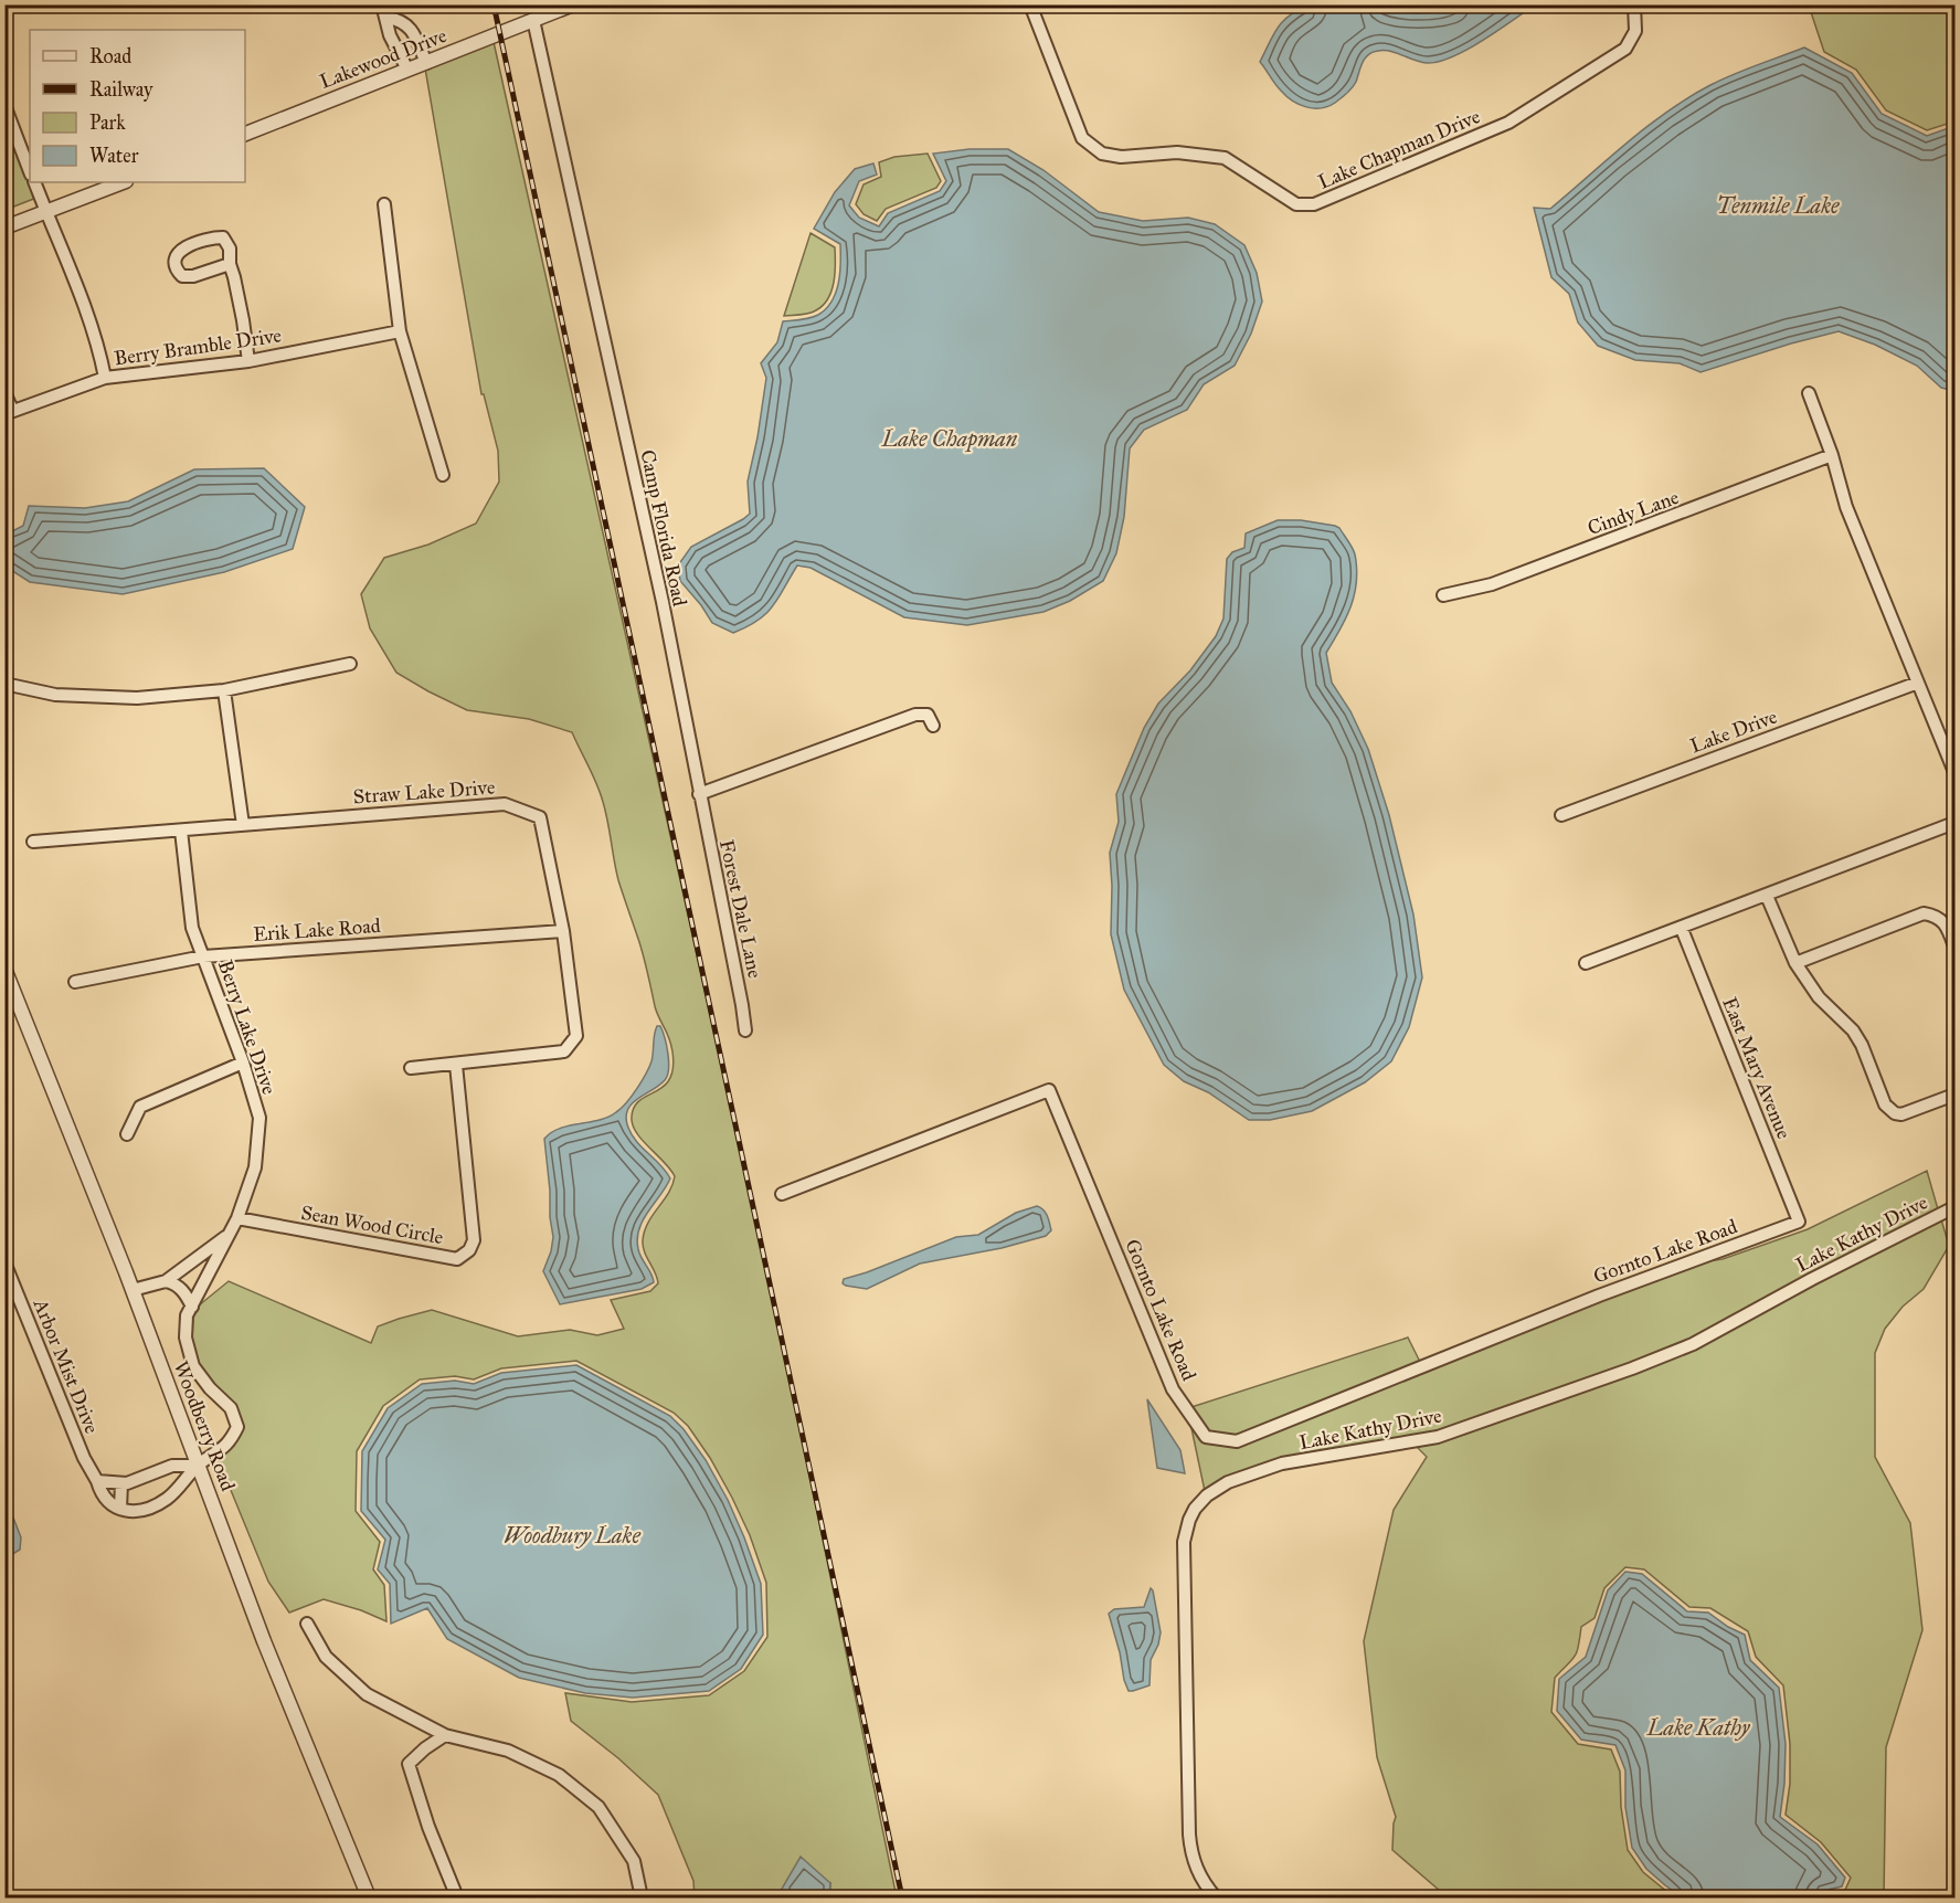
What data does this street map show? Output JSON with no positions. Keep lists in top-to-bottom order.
{
  "streets": {
    "street": [
      "Lakewood Drive",
      "Lake Chapman Drive",
      "Berry Bramble Drive",
      "Cindy Lane",
      "Camp Florida Road",
      "Lake Drive",
      "Straw Lake Drive",
      "Forest Dale Lane",
      "Erik Lake Road",
      "Berry Lake Drive",
      "East Mary Avenue",
      "Sean Wood Circle",
      "Lake Kathy Drive",
      "Gornto Lake Road",
      "Arbor Mist Drive",
      "Woodberry Road"
    ]
  },
  "crossings": [
    ["Lakewood Drive", "Camp Florida Road"],
    ["Camp Florida Road", "Forest Dale Lane"],
    ["Straw Lake Drive", "Erik Lake Road"],
    ["Straw Lake Drive", "Berry Lake Drive"],
    ["Straw Lake Drive", "Sean Wood Circle"],
    ["Erik Lake Road", "Berry Lake Drive"],
    ["Berry Lake Drive", "Sean Wood Circle"],
    ["Berry Lake Drive", "Woodberry Road"],
    ["East Mary Avenue", "Gornto Lake Road"]
  ],
  "water": [
    "Tenmile Lake",
    "Lake Chapman",
    "Woodbury Lake",
    "Lake Kathy"
  ],
  "legend": [
    "Road",
    "Railway",
    "Park",
    "Water"
  ]
}
